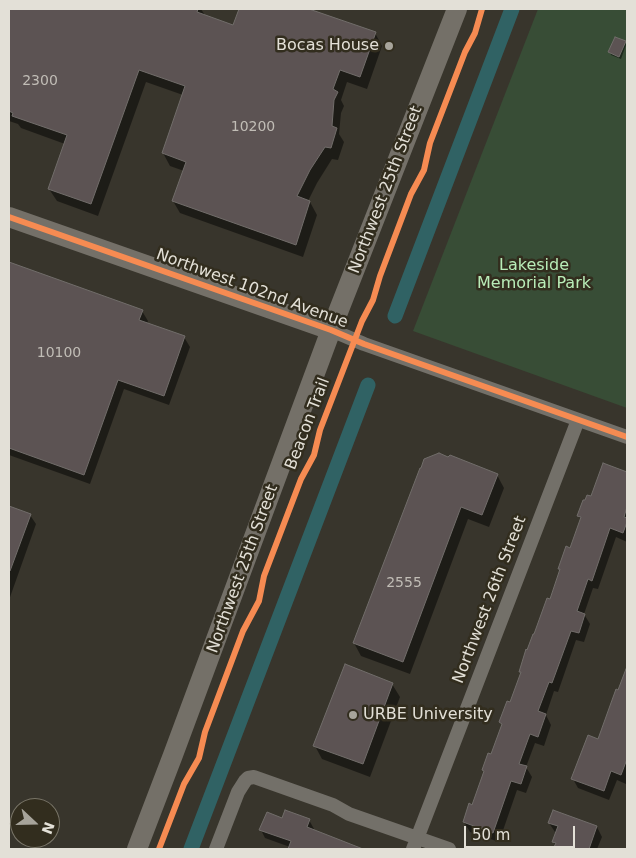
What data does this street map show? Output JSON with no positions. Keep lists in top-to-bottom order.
{
  "streets": {
    "main road": ["Northwest 25th Street", "Northwest 102nd Avenue"],
    "street": ["Northwest 26th Street"],
    "cycle path": ["Beacon Trail"]
  },
  "crossings": [
    ["Northwest 25th Street", "Northwest 102nd Avenue"],
    ["Northwest 102nd Avenue", "Northwest 26th Street"]
  ],
  "parks": ["Lakeside Memorial Park"],
  "places": ["Bocas House", "URBE University"],
  "house_numbers": [
    "2300",
    "10200",
    "10100",
    "2555"
  ],
  "scale_bar": "50 m",
  "north": "right"
}
